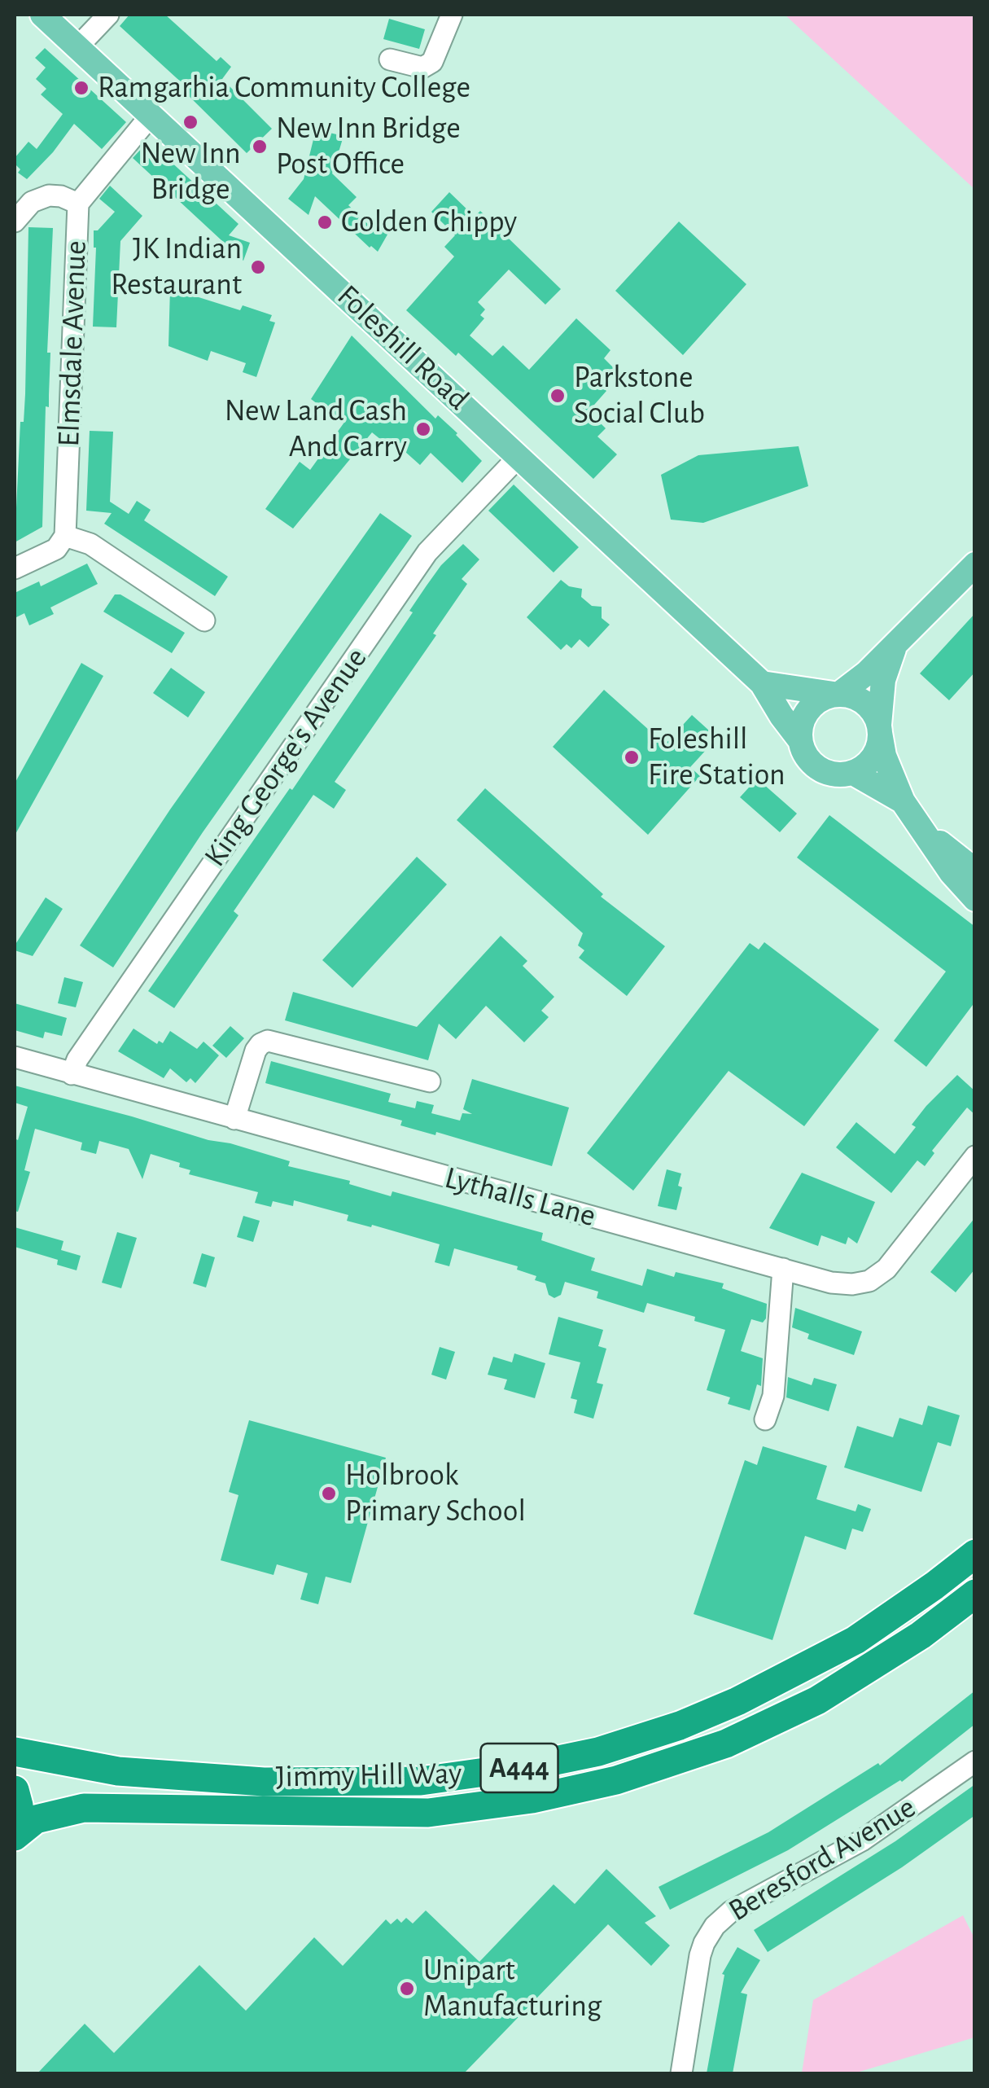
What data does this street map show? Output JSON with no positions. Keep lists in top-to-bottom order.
{
  "streets": {
    "highway": ["A444", "Jimmy Hill Way"],
    "main road": ["Foleshill Road"],
    "street": [
      "Elmsdale Avenue",
      "King George's Avenue",
      "Lythalls Lane",
      "Beresford Avenue"
    ]
  },
  "crossings": [
    ["Elmsdale Avenue", "Foleshill Road"],
    ["Foleshill Road", "King George's Avenue"],
    ["King George's Avenue", "Lythalls Lane"]
  ],
  "places": [
    "Ramgarhia Community College",
    "New Inn Bridge",
    "New Inn Bridge Post Office",
    "Golden Chippy",
    "JK Indian Restaurant",
    "Parkstone Social Club",
    "New Land Cash And Carry",
    "Foleshill Fire Station",
    "Holbrook Primary School",
    "Unipart Manufacturing"
  ]
}
